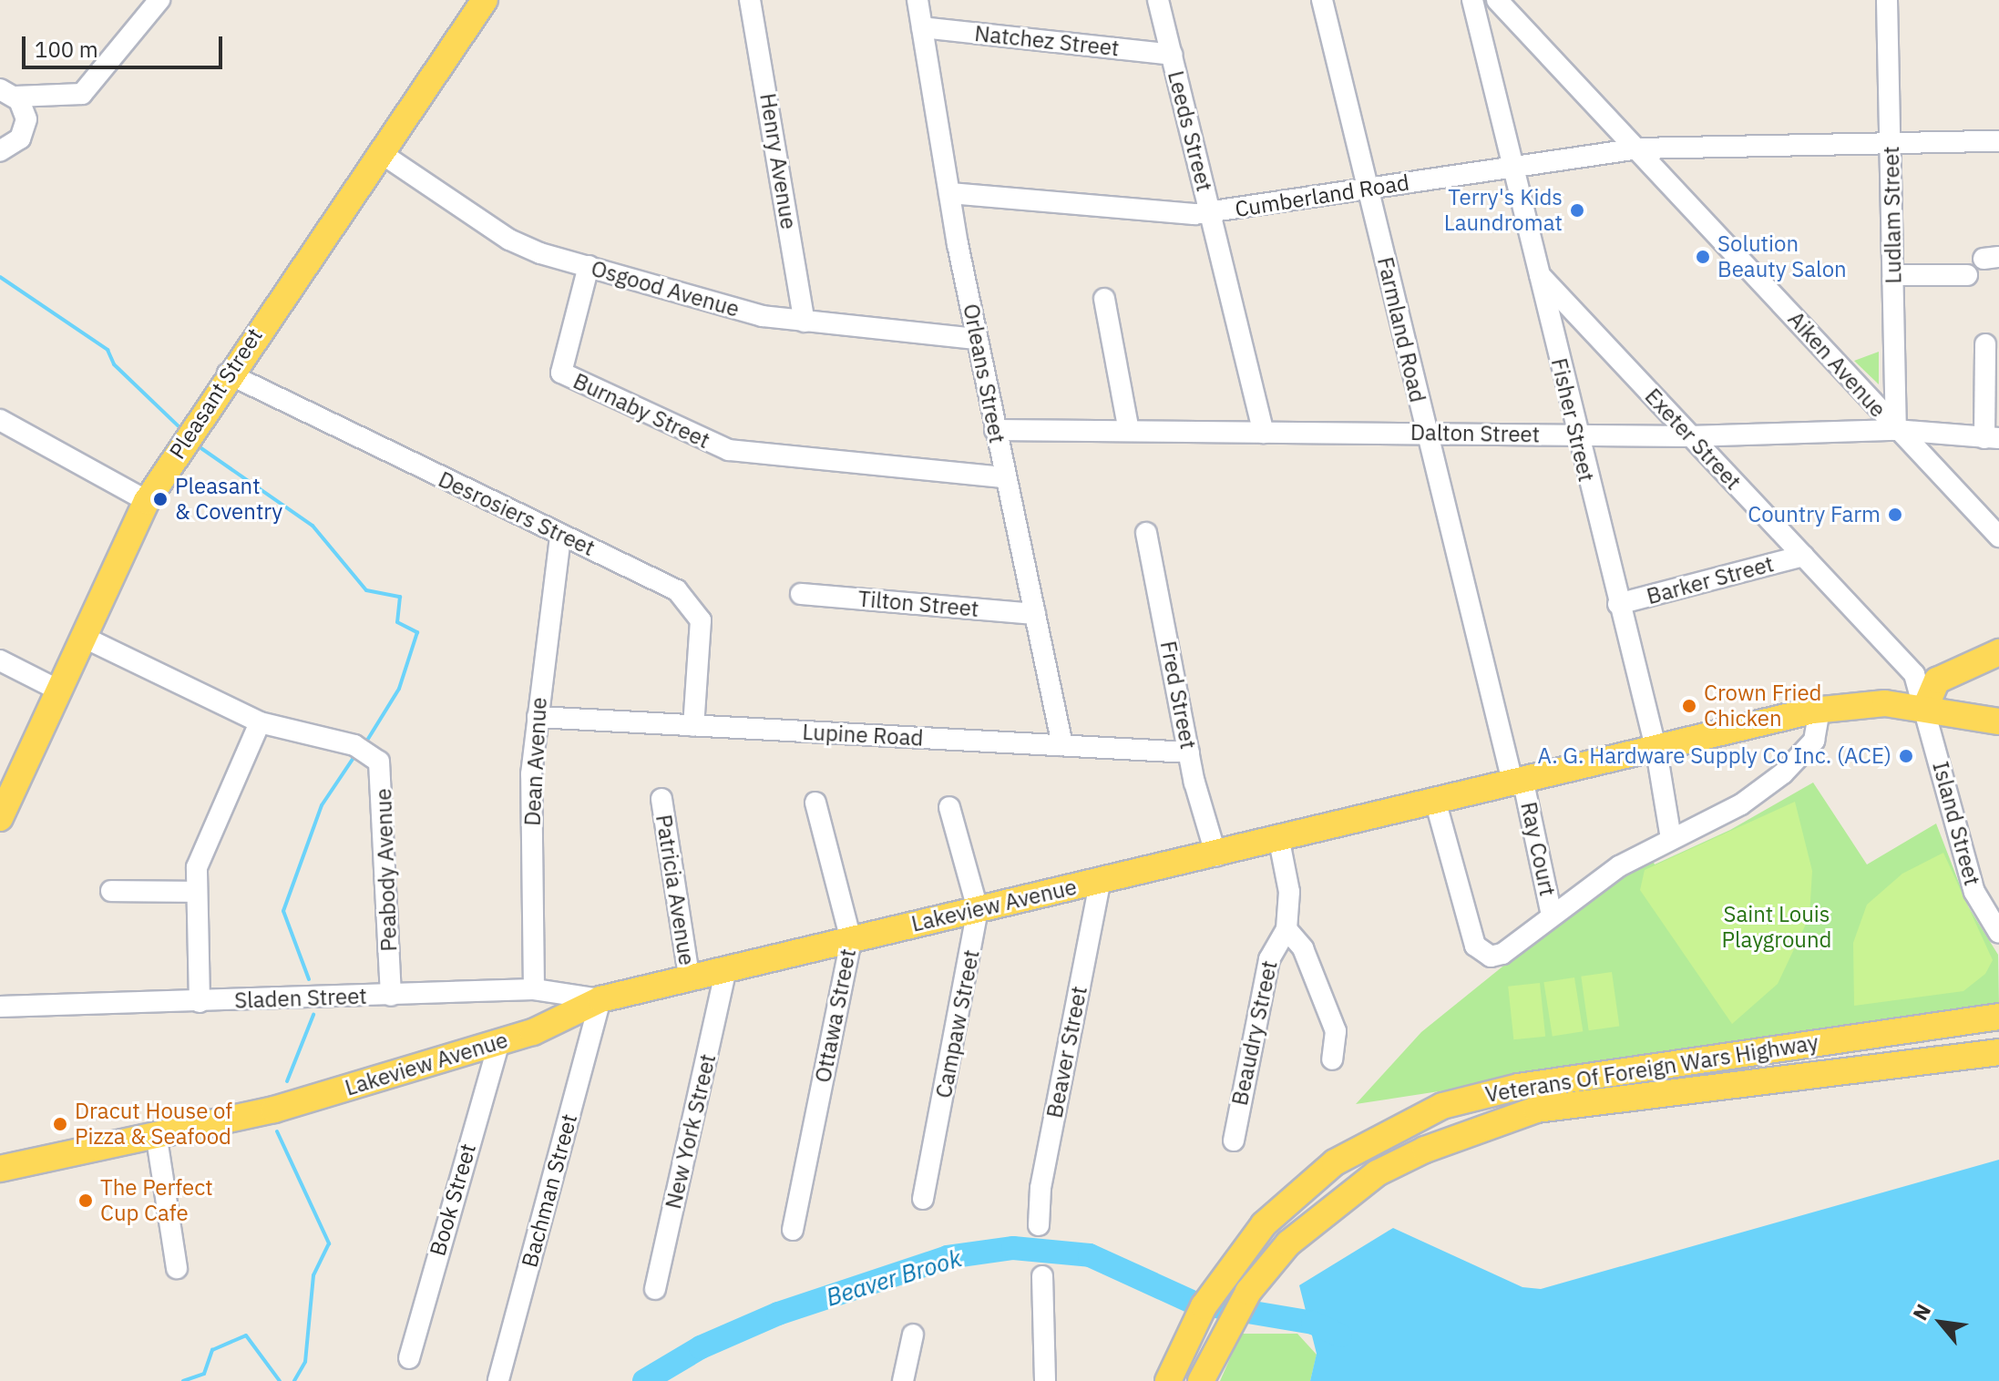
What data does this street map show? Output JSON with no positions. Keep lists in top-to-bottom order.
{
  "streets": {
    "main road": ["Pleasant Street", "Lakeview Avenue", "Veterans Of Foreign Wars Highway"],
    "street": [
      "Natchez Street",
      "Leeds Street",
      "Henry Avenue",
      "Cumberland Road",
      "Ludlam Street",
      "Osgood Avenue",
      "Farmland Road",
      "Aiken Avenue",
      "Orleans Street",
      "Burnaby Street",
      "Fisher Street",
      "Dalton Street",
      "Exeter Street",
      "Desrosiers Street",
      "Barker Street",
      "Tilton Street",
      "Fred Street",
      "Lupine Road",
      "Dean Avenue",
      "Island Street",
      "Ray Court",
      "Peabody Avenue",
      "Patricia Avenue",
      "Sladen Street",
      "Ottawa Street",
      "Campaw Street",
      "Beaudry Street",
      "Beaver Street",
      "New York Street",
      "Bachman Street",
      "Book Street"
    ]
  },
  "crossings": [
    ["Natchez Street", "Leeds Street"],
    ["Natchez Street", "Orleans Street"],
    ["Leeds Street", "Cumberland Road"],
    ["Leeds Street", "Dalton Street"],
    ["Henry Avenue", "Osgood Avenue"],
    ["Cumberland Road", "Ludlam Street"],
    ["Cumberland Road", "Farmland Road"],
    ["Cumberland Road", "Aiken Avenue"],
    ["Cumberland Road", "Orleans Street"],
    ["Cumberland Road", "Fisher Street"],
    ["Ludlam Street", "Aiken Avenue"],
    ["Ludlam Street", "Dalton Street"],
    ["Osgood Avenue", "Orleans Street"],
    ["Osgood Avenue", "Pleasant Street"],
    ["Osgood Avenue", "Burnaby Street"],
    ["Farmland Road", "Dalton Street"],
    ["Farmland Road", "Ray Court"],
    ["Farmland Road", "Lakeview Avenue"],
    ["Aiken Avenue", "Dalton Street"],
    ["Orleans Street", "Burnaby Street"],
    ["Orleans Street", "Dalton Street"],
    ["Orleans Street", "Tilton Street"],
    ["Orleans Street", "Lupine Road"],
    ["Pleasant Street", "Desrosiers Street"],
    ["Pleasant Street", "Peabody Avenue"],
    ["Fisher Street", "Dalton Street"],
    ["Fisher Street", "Exeter Street"],
    ["Fisher Street", "Barker Street"],
    ["Fisher Street", "Lakeview Avenue"],
    ["Dalton Street", "Exeter Street"],
    ["Exeter Street", "Barker Street"],
    ["Exeter Street", "Island Street"],
    ["Exeter Street", "Lakeview Avenue"],
    ["Desrosiers Street", "Lupine Road"],
    ["Desrosiers Street", "Dean Avenue"],
    ["Fred Street", "Lupine Road"],
    ["Fred Street", "Lakeview Avenue"],
    ["Lupine Road", "Dean Avenue"],
    ["Dean Avenue", "Sladen Street"],
    ["Island Street", "Lakeview Avenue"],
    ["Ray Court", "Lakeview Avenue"],
    ["Peabody Avenue", "Sladen Street"],
    ["Patricia Avenue", "Lakeview Avenue"],
    ["Lakeview Avenue", "Sladen Street"],
    ["Lakeview Avenue", "Ottawa Street"],
    ["Lakeview Avenue", "Campaw Street"],
    ["Lakeview Avenue", "Beaver Street"],
    ["Lakeview Avenue", "New York Street"],
    ["Lakeview Avenue", "Bachman Street"],
    ["Lakeview Avenue", "Book Street"],
    ["Sladen Street", "Bachman Street"]
  ],
  "water": ["Beaver Brook"],
  "parks": ["Saint Louis Playground"],
  "places": [
    "Terry's Kids Laundromat",
    "Solution Beauty Salon",
    "Pleasant & Coventry",
    "Country Farm",
    "Crown Fried Chicken",
    "A. G. Hardware Supply Co Inc. (ACE)",
    "Dracut House of Pizza & Seafood",
    "The Perfect Cup Cafe"
  ],
  "scale_bar": "100 m",
  "north": "top left"
}
